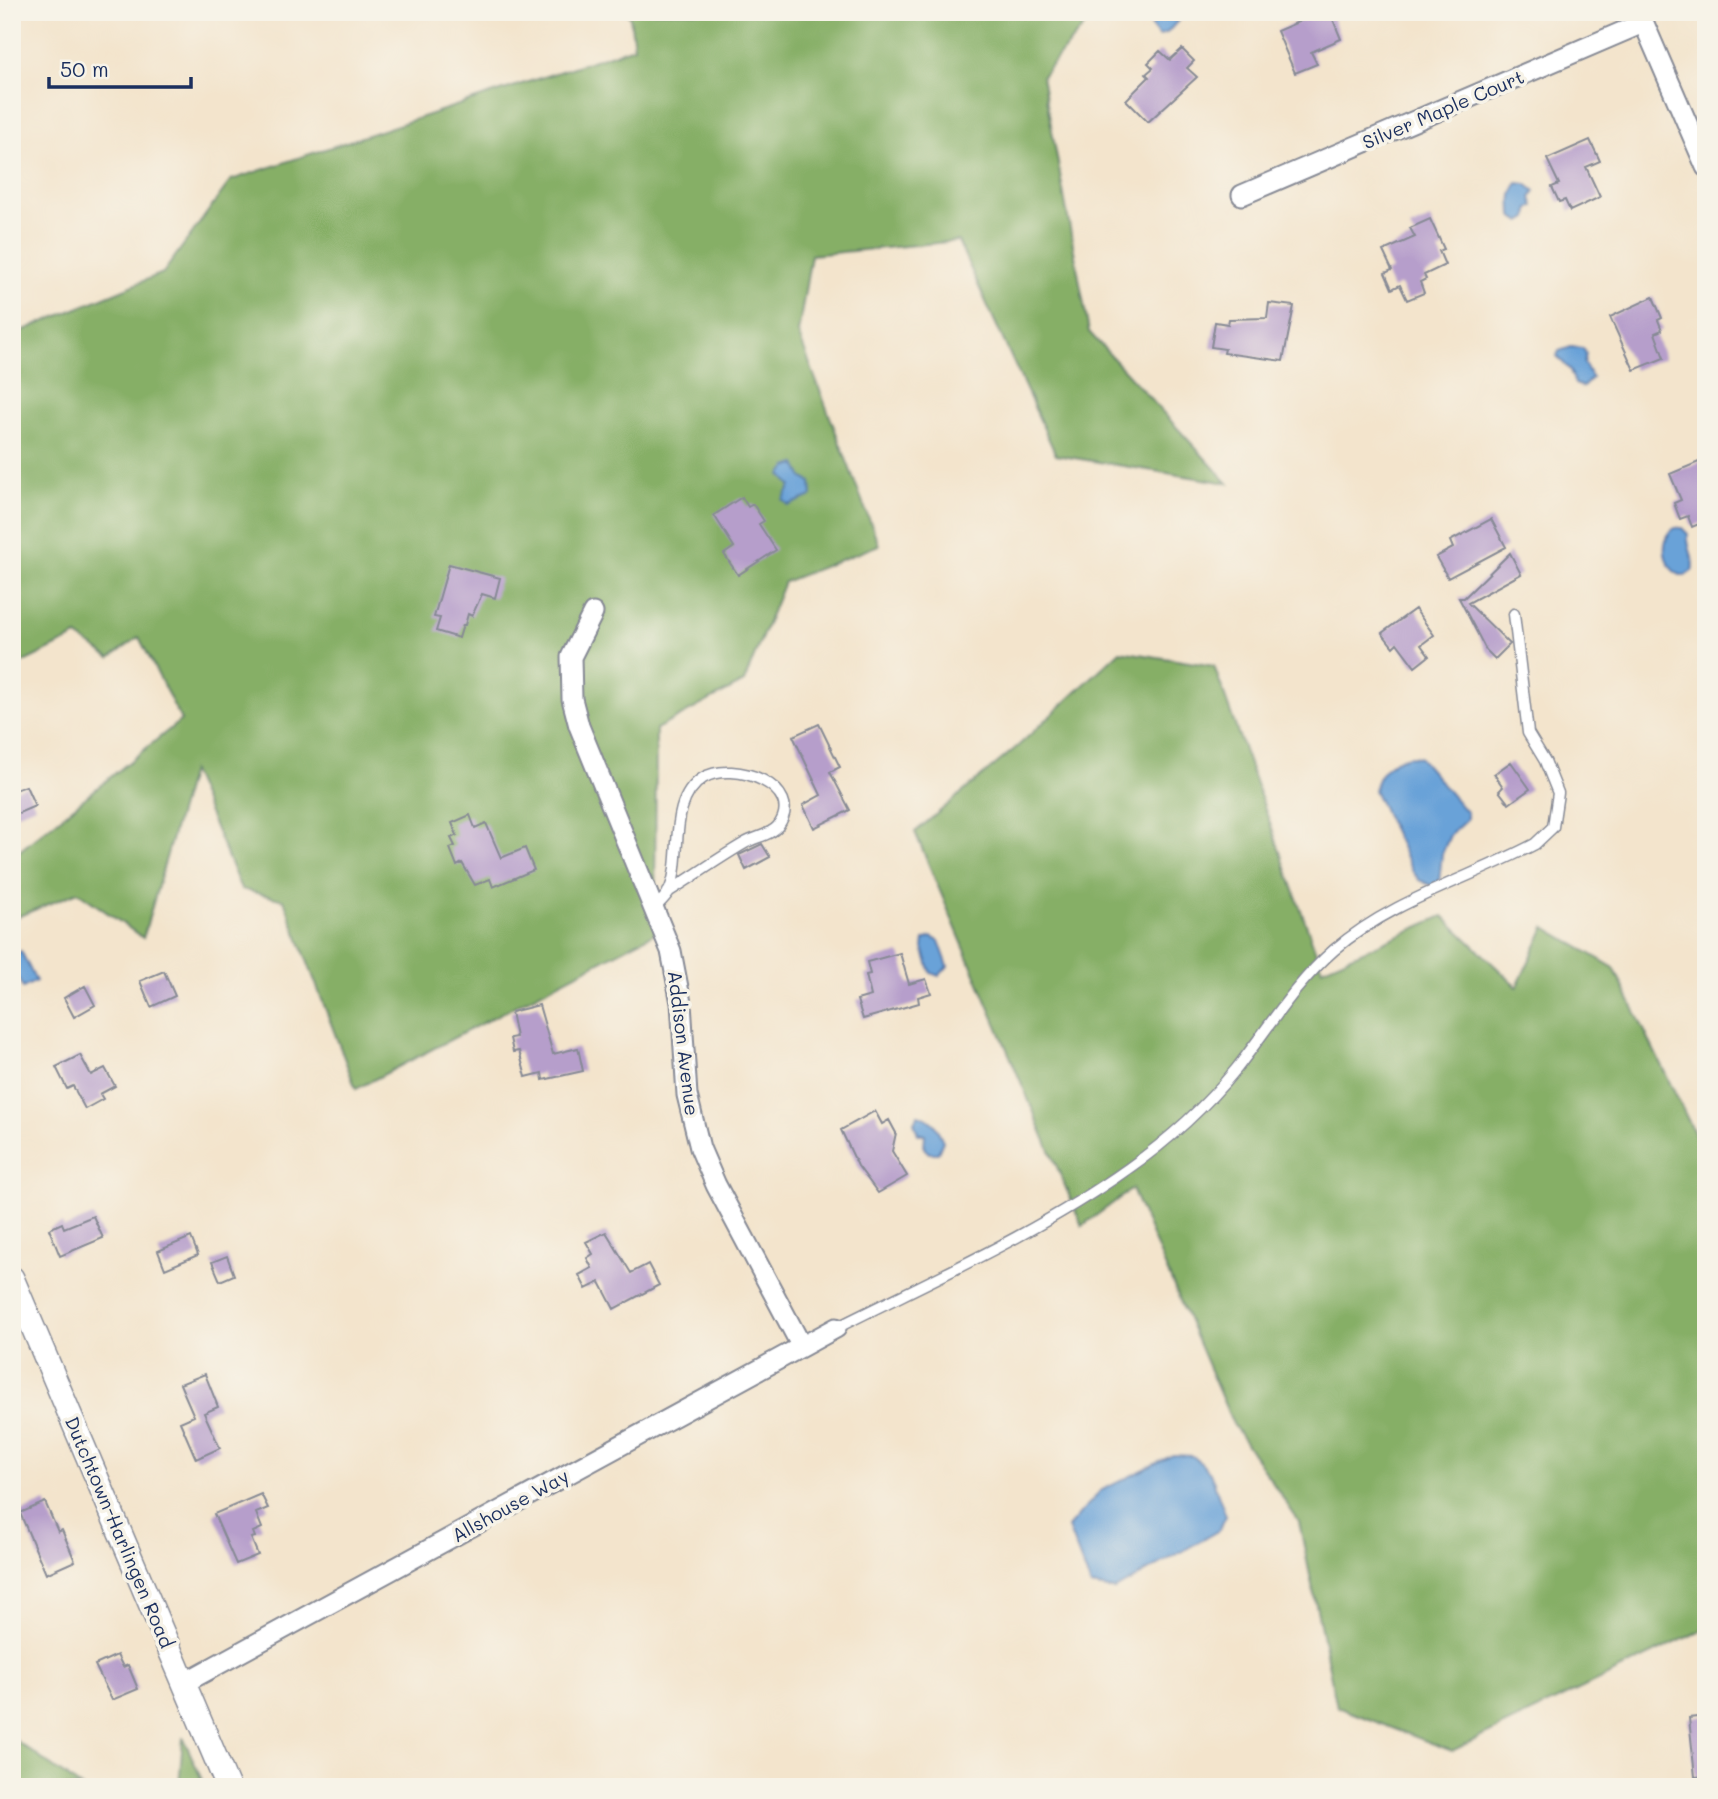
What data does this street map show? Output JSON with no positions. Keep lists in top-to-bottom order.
{
  "streets": {
    "street": [
      "Silver Maple Court",
      "Addison Avenue",
      "Allshouse Way",
      "Dutchtown-Harlingen Road"
    ]
  },
  "crossings": [
    ["Addison Avenue", "Allshouse Way"],
    ["Allshouse Way", "Dutchtown-Harlingen Road"]
  ],
  "scale_bar": "50 m"
}
